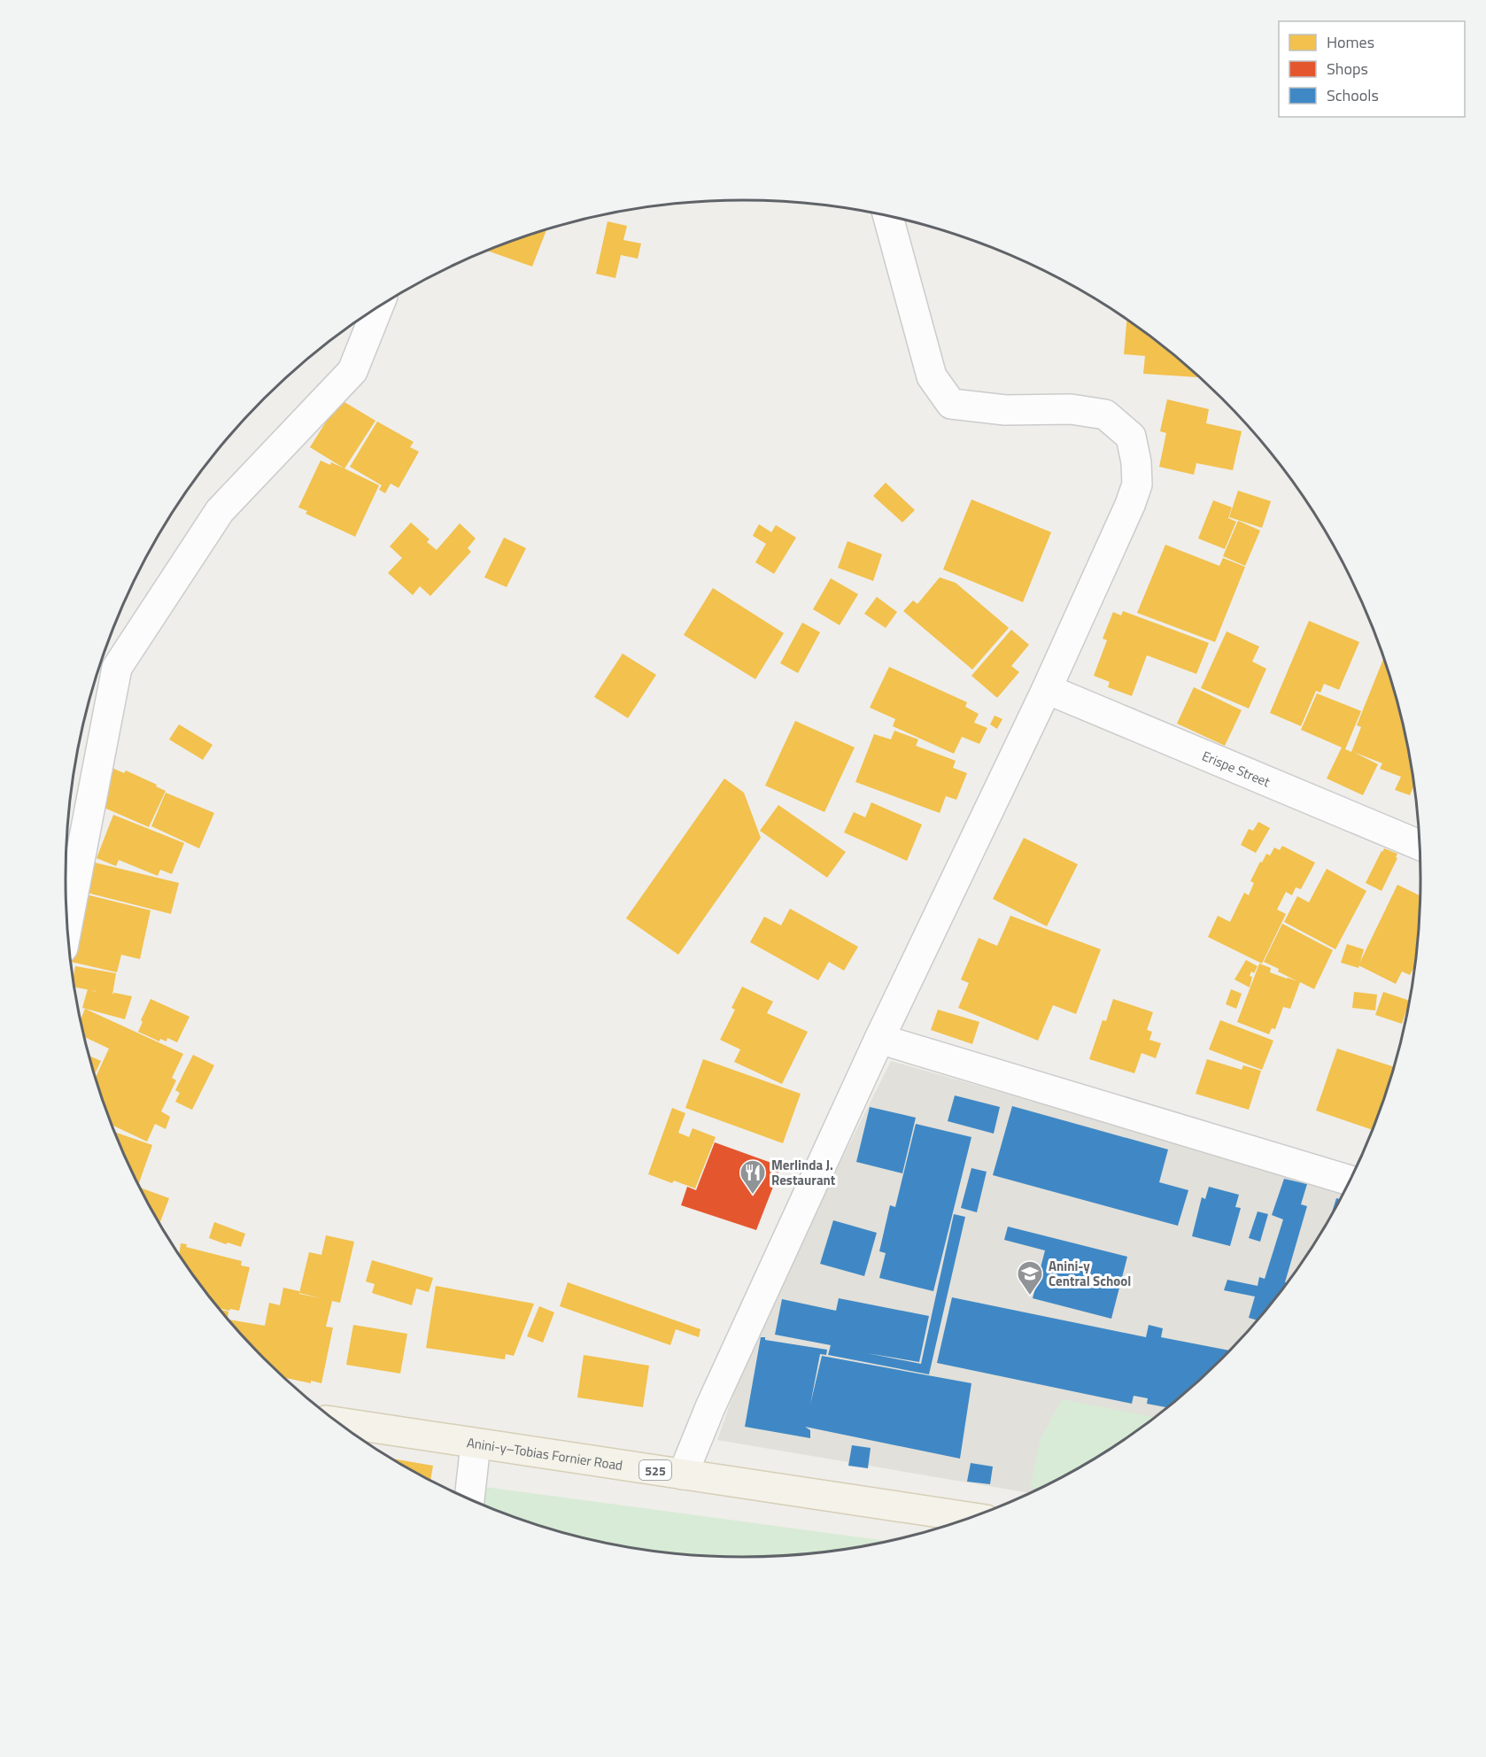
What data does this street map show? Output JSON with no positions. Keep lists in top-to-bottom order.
{
  "streets": {
    "main road": ["Anini-y–Tobias Fornier Road", "525"],
    "street": ["Erispe Street"]
  },
  "places": {
    "restaurant": ["Merlinda J. Restaurant"],
    "school or university": ["Anini-y Central School"]
  },
  "legend": ["Homes", "Shops", "Schools"]
}
